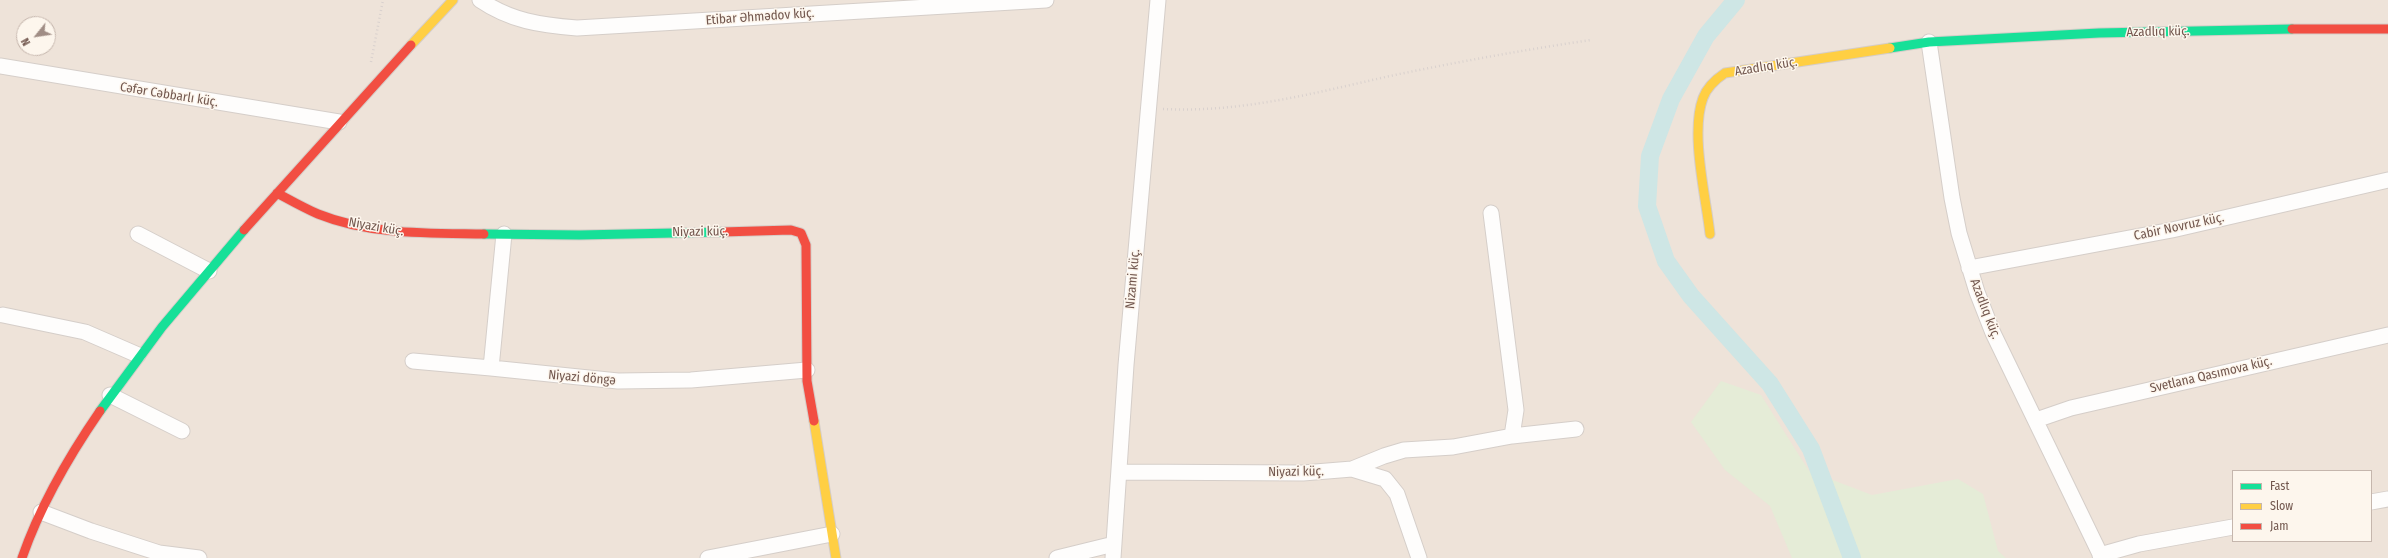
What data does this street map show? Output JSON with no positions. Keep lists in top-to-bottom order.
{
  "streets": {
    "street": [
      "Etibar Əhmədov küç.",
      "Azadlıq küç.",
      "Cəfər Cəbbarlı küç.",
      "Niyazi küç.",
      "Cabir Novruz küç.",
      "Nizami küç.",
      "Svetlana Qasımova küç.",
      "Niyazi döngə"
    ]
  },
  "crossings": [
    ["Azadlıq küç.", "Cabir Novruz küç."],
    ["Azadlıq küç.", "Svetlana Qasımova küç."],
    ["Niyazi küç.", "Nizami küç."],
    ["Niyazi küç.", "Niyazi döngə"]
  ],
  "legend": ["Fast", "Slow", "Jam"],
  "north": "bottom left"
}
